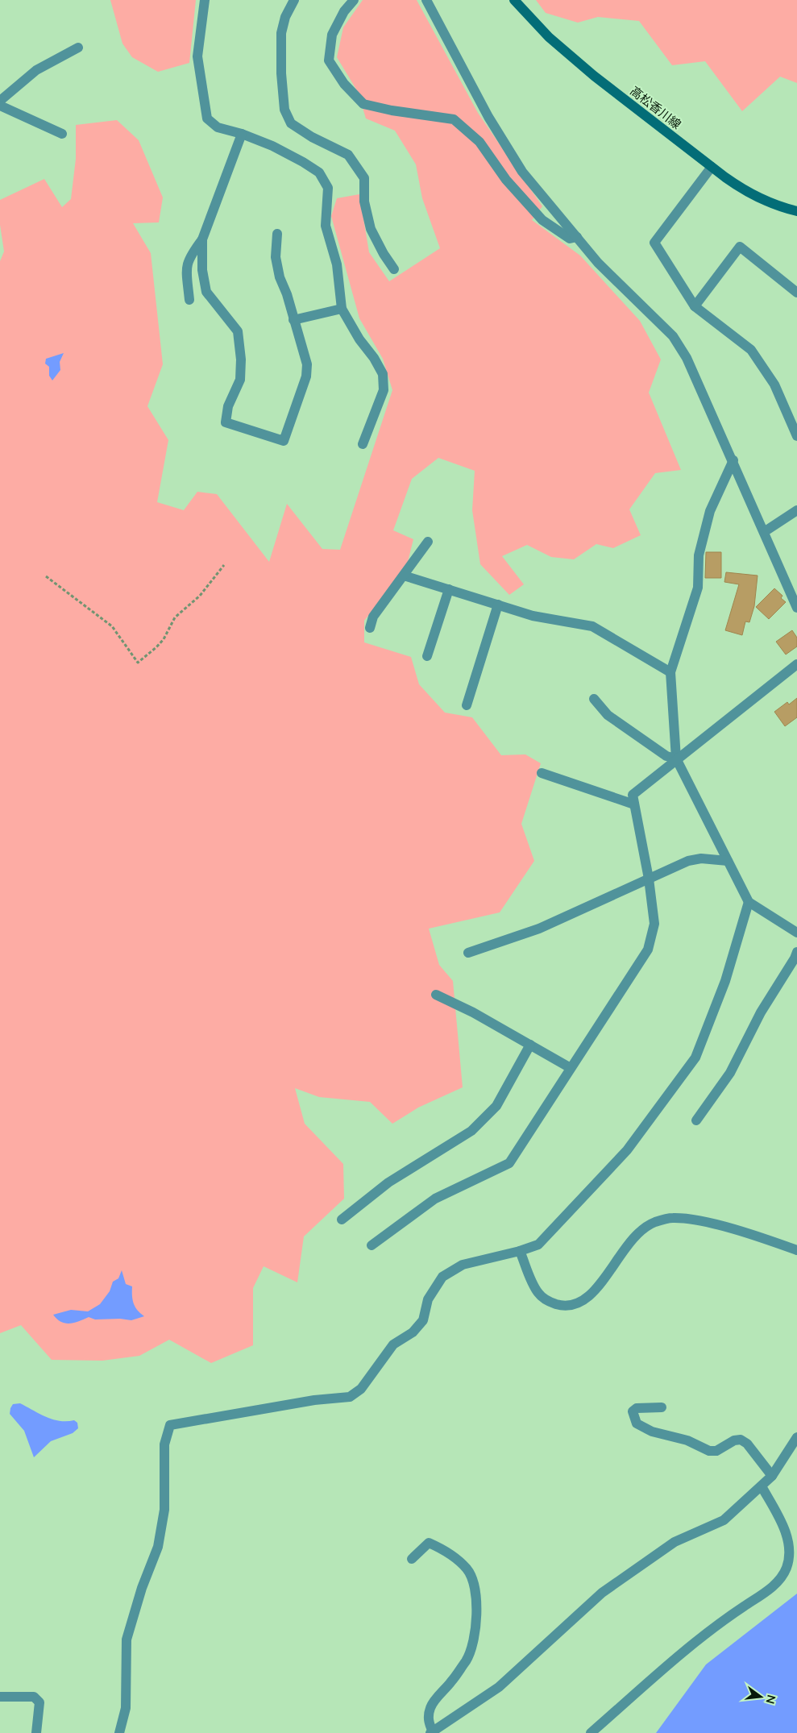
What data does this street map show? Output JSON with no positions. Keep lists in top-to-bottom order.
{
  "streets": {
    "main road": ["高松香川線"]
  },
  "north": "right"
}
